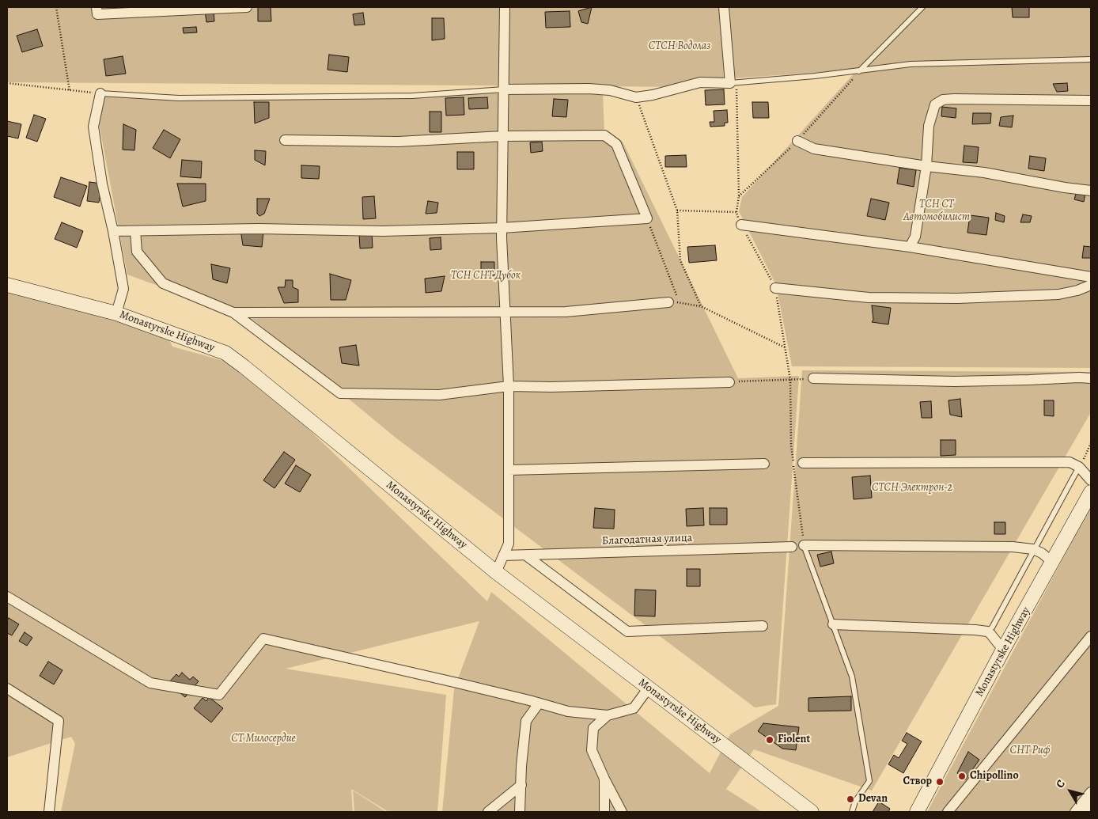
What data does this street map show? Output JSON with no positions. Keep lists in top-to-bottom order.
{
  "streets": {
    "main road": ["Monastyrske Highway"],
    "street": ["Благодатная улица"]
  },
  "parks": [
    "СТСН Водолаз",
    "ТСН СТ Автомобилист",
    "ТСН СНТ Дубок",
    "СТСН Электрон-2",
    "СТ Милосердие",
    "СНТ Риф"
  ],
  "places": [
    "Fiolent",
    "Chipollino",
    "Створ",
    "Devan"
  ],
  "north": "top left"
}
